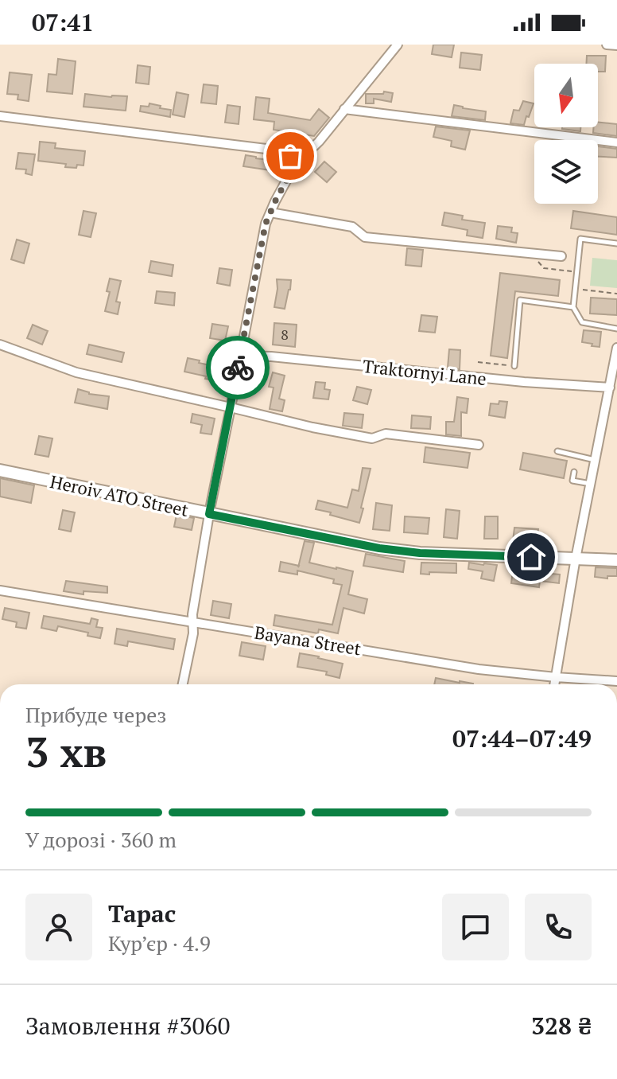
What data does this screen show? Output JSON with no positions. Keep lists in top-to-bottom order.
{
  "streets": {
    "street": ["Traktornyi Lane", "Heroiv ATO Street", "Bayana Street"]
  },
  "house_numbers": ["8"],
  "north": "bottom",
  "page": {
    "status": "07:41",
    "heading": ["3 хв", "Прибуде через", "07:44–07:49"],
    "panel": [
      "Тарас",
      "Кур’єр · 4.9",
      "Замовлення #3060",
      "328 ₴"
    ],
    "bar": "У дорозі · 360 m"
  }
}
